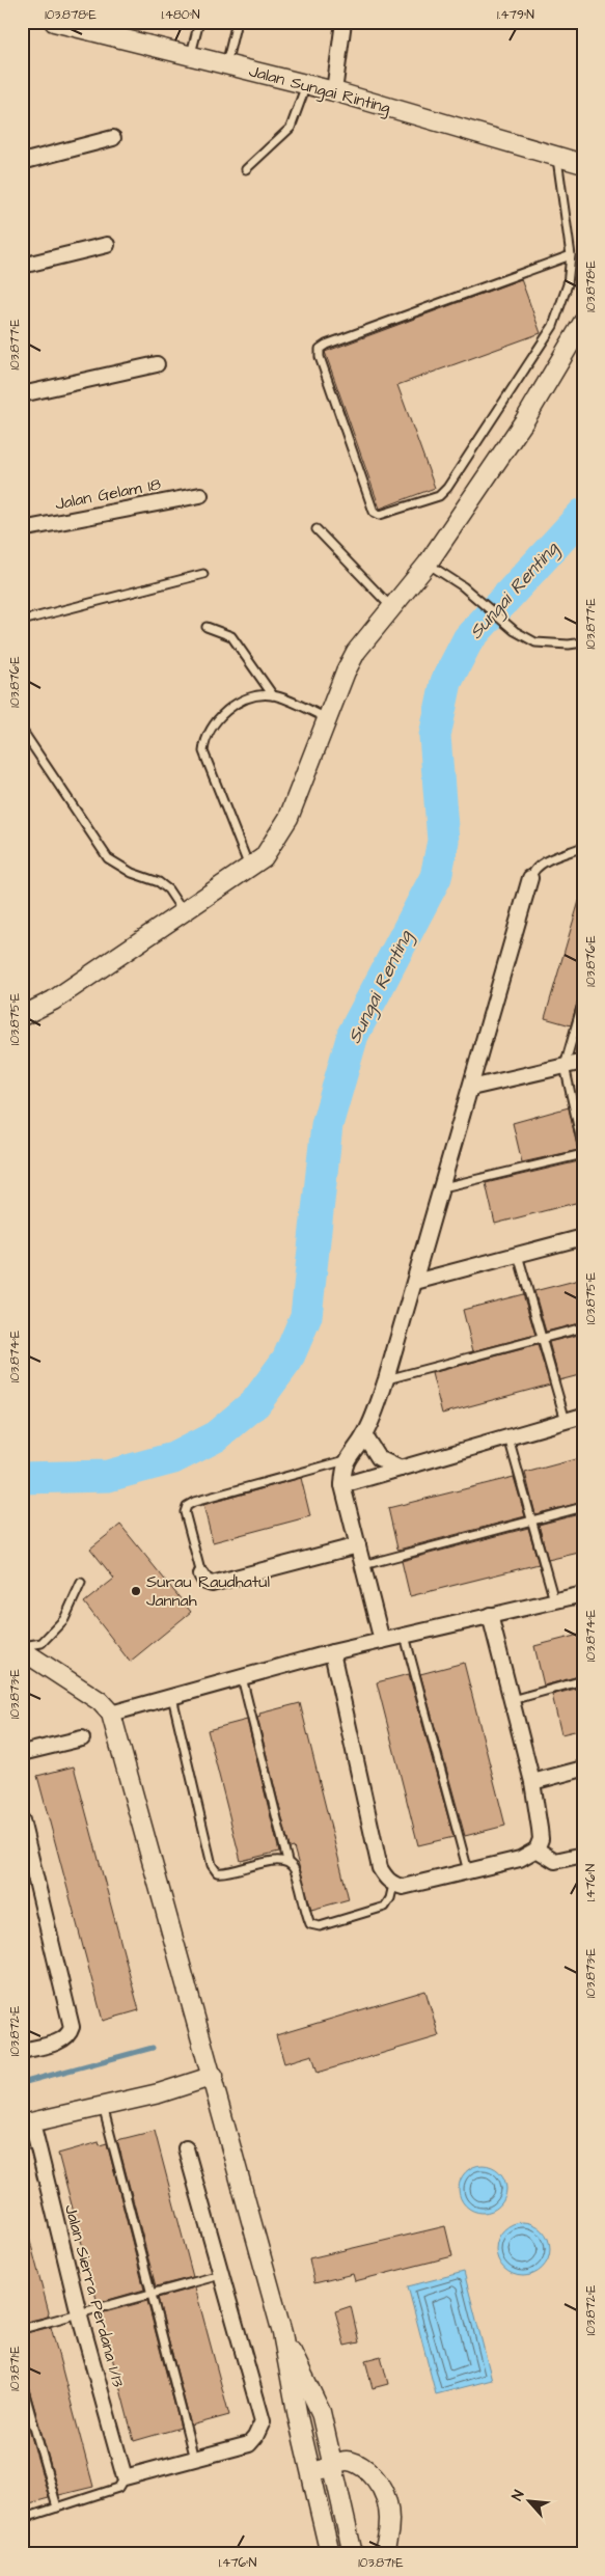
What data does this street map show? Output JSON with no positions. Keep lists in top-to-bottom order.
{
  "streets": {
    "street": ["Jalan Sungai Rinting", "Jalan Gelam 18", "Jalan Sierra Perdana 1/13"]
  },
  "water": ["Sungai Renting"],
  "places": ["Surau Raudhatul Jannah"],
  "north": "top left",
  "coordinates": [
    "103.878°E",
    "1.480°N",
    "1.479°N",
    "103.877°E",
    "103.876°E",
    "103.875°E",
    "103.874°E",
    "103.873°E",
    "1.476°N",
    "103.872°E",
    "103.871°E"
  ]
}
